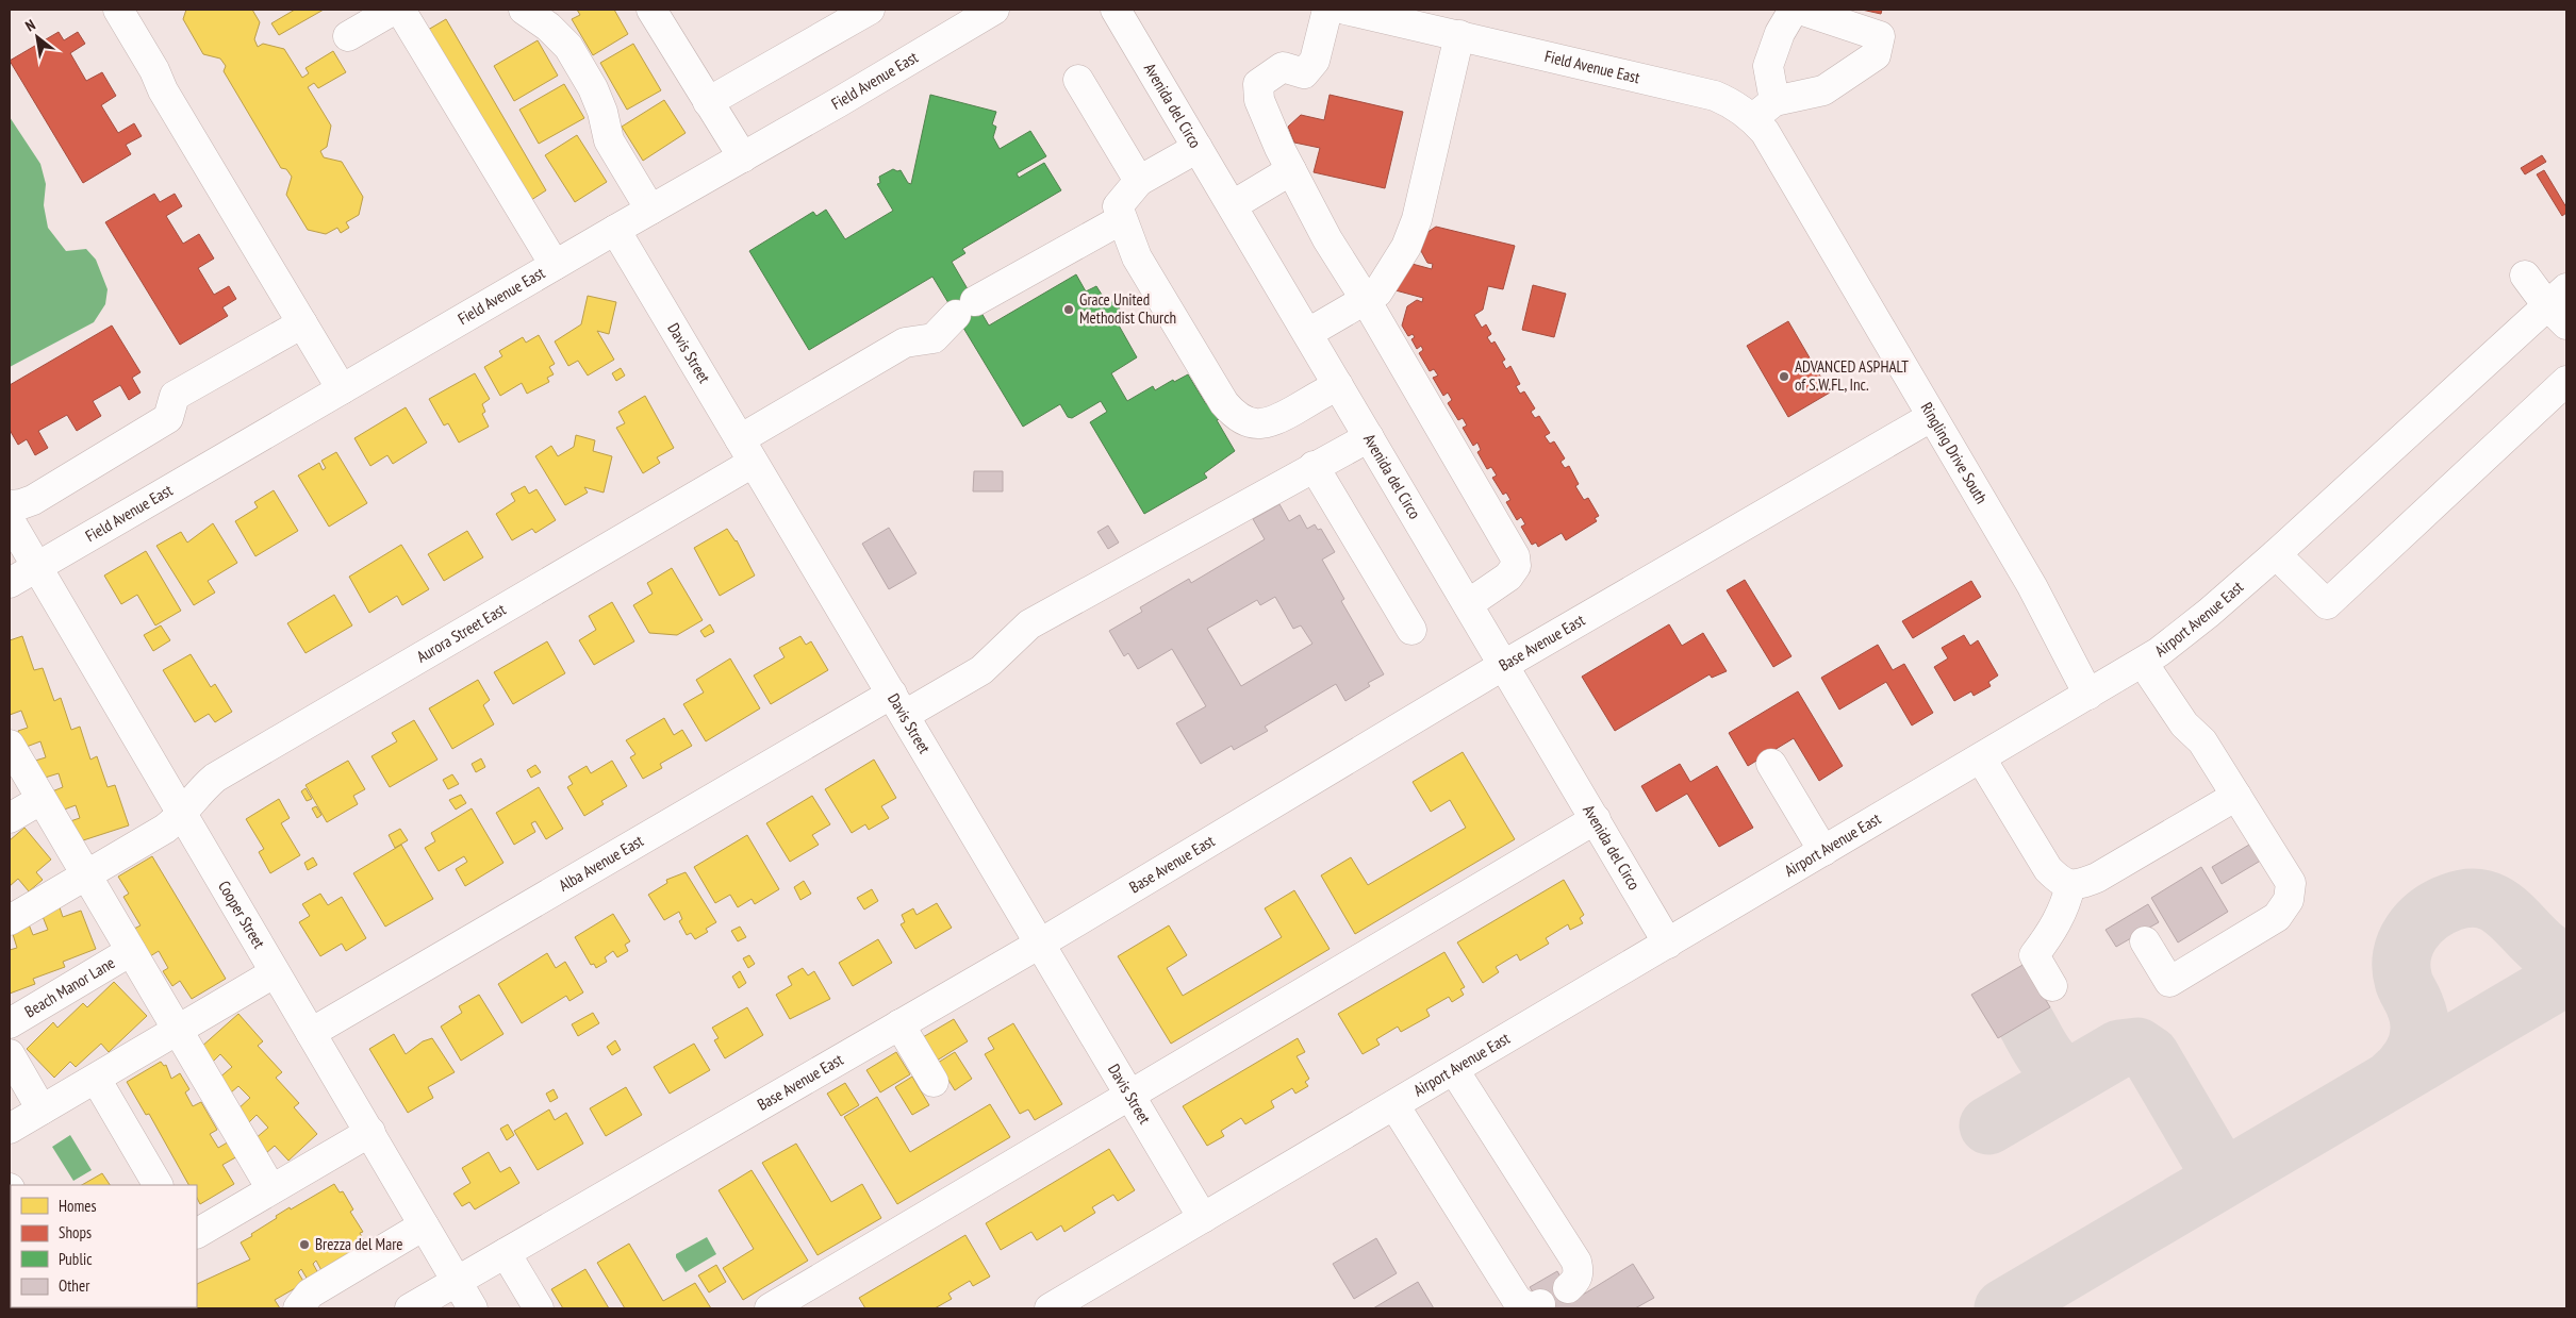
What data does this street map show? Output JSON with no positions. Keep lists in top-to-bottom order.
{
  "streets": {
    "street": [
      "Field Avenue East",
      "Avenida del Circo",
      "Davis Street",
      "Ringling Drive South",
      "Airport Avenue East",
      "Aurora Street East",
      "Base Avenue East",
      "Alba Avenue East",
      "Cooper Street",
      "Beach Manor Lane"
    ]
  },
  "crossings": [
    ["Field Avenue East", "Davis Street"],
    ["Field Avenue East", "Ringling Drive South"],
    ["Field Avenue East", "Cooper Street"],
    ["Avenida del Circo", "Airport Avenue East"],
    ["Avenida del Circo", "Base Avenue East"],
    ["Avenida del Circo", "Alba Avenue East"],
    ["Davis Street", "Airport Avenue East"],
    ["Davis Street", "Aurora Street East"],
    ["Davis Street", "Base Avenue East"],
    ["Davis Street", "Alba Avenue East"],
    ["Ringling Drive South", "Airport Avenue East"],
    ["Ringling Drive South", "Base Avenue East"],
    ["Aurora Street East", "Cooper Street"],
    ["Base Avenue East", "Cooper Street"],
    ["Alba Avenue East", "Cooper Street"]
  ],
  "places": ["Grace United Methodist Church", "ADVANCED ASPHALT of S.W.FL, Inc.", "Brezza del Mare"],
  "legend": [
    "Homes",
    "Shops",
    "Public",
    "Other"
  ],
  "north": "top left"
}
